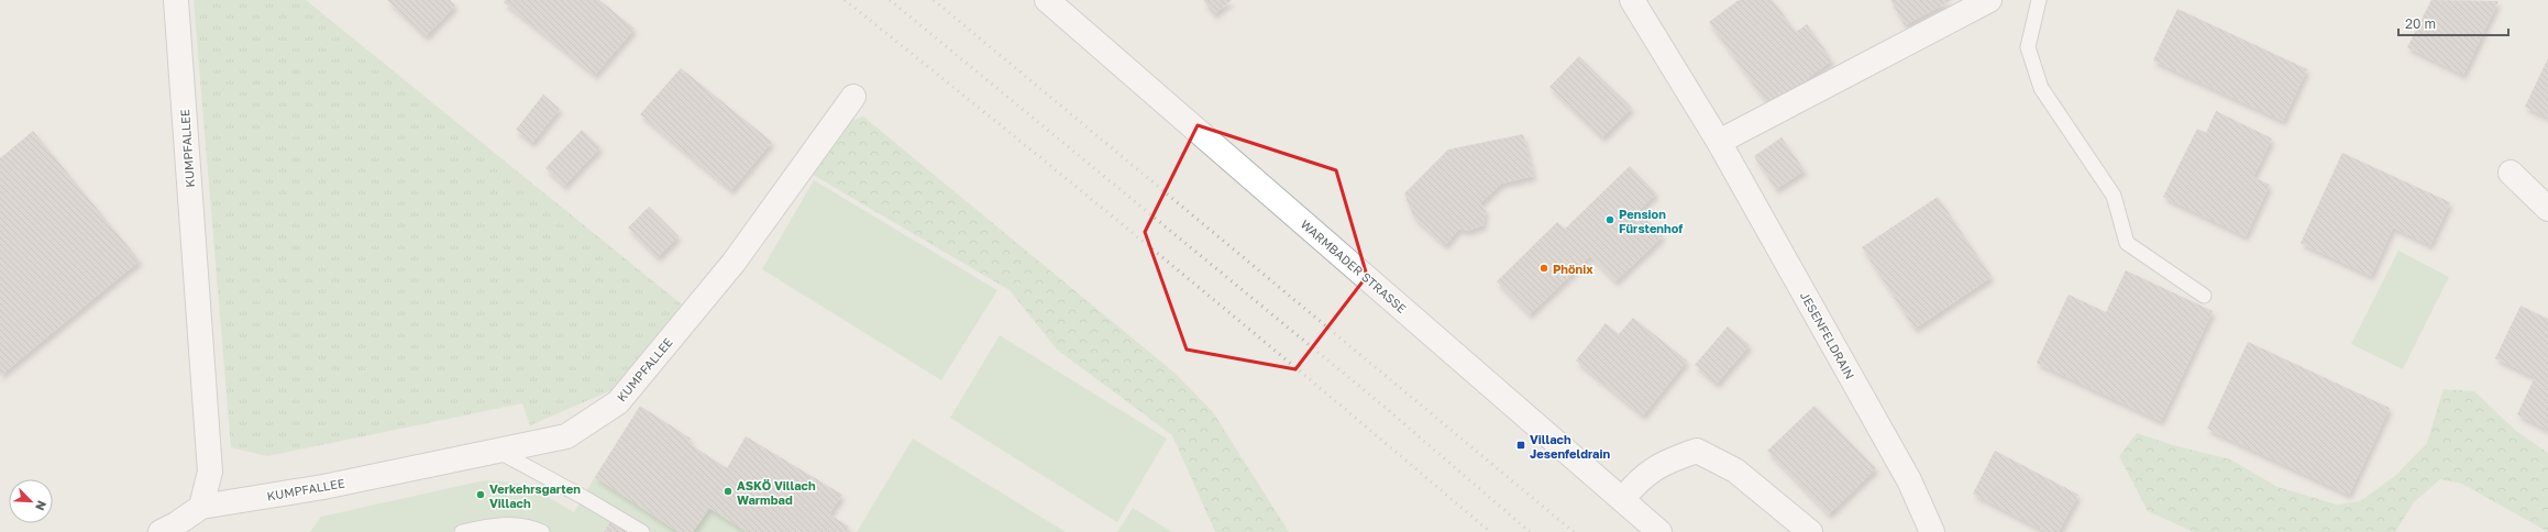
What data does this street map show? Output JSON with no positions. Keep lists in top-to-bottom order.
{
  "streets": {
    "street": ["KUMPFALLEE", "WARMBADER STRASSE", "JESENFELDRAIN"]
  },
  "places": {
    "other": [
      "Pension Fürstenhof",
      "Phönix",
      "ASKÖ Villach Warmbad",
      "Verkehrsgarten Villach"
    ],
    "transit": ["Villach Jesenfeldrain"]
  },
  "scale_bar": "20 m",
  "north": "bottom right"
}
